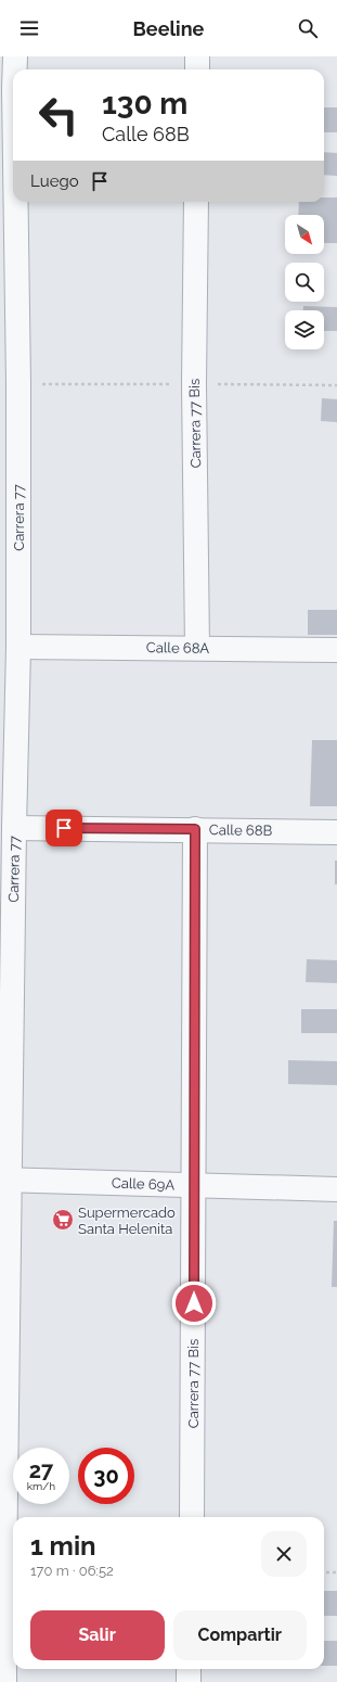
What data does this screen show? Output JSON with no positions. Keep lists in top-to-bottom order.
{
  "streets": {
    "street": [
      "Carrera 77 Bis",
      "Carrera 77",
      "Calle 68A",
      "Calle 68B",
      "Calle 69A"
    ]
  },
  "crossings": [
    ["Carrera 77 Bis", "Calle 68A"],
    ["Carrera 77 Bis", "Calle 68B"],
    ["Carrera 77 Bis", "Calle 69A"],
    ["Carrera 77", "Calle 68A"],
    ["Carrera 77", "Calle 68B"],
    ["Carrera 77", "Calle 69A"]
  ],
  "places": {
    "supermarket": ["Supermercado Santa Helenita"]
  },
  "north": "bottom right",
  "page": {
    "header": "Beeline",
    "turn": ["130 m", "Calle 68B"],
    "then": "Luego",
    "speed": "27 km/h",
    "limit": "30",
    "heading": ["1 min", "170 m · 06:52"],
    "buttons": ["Salir", "Compartir"]
  }
}
